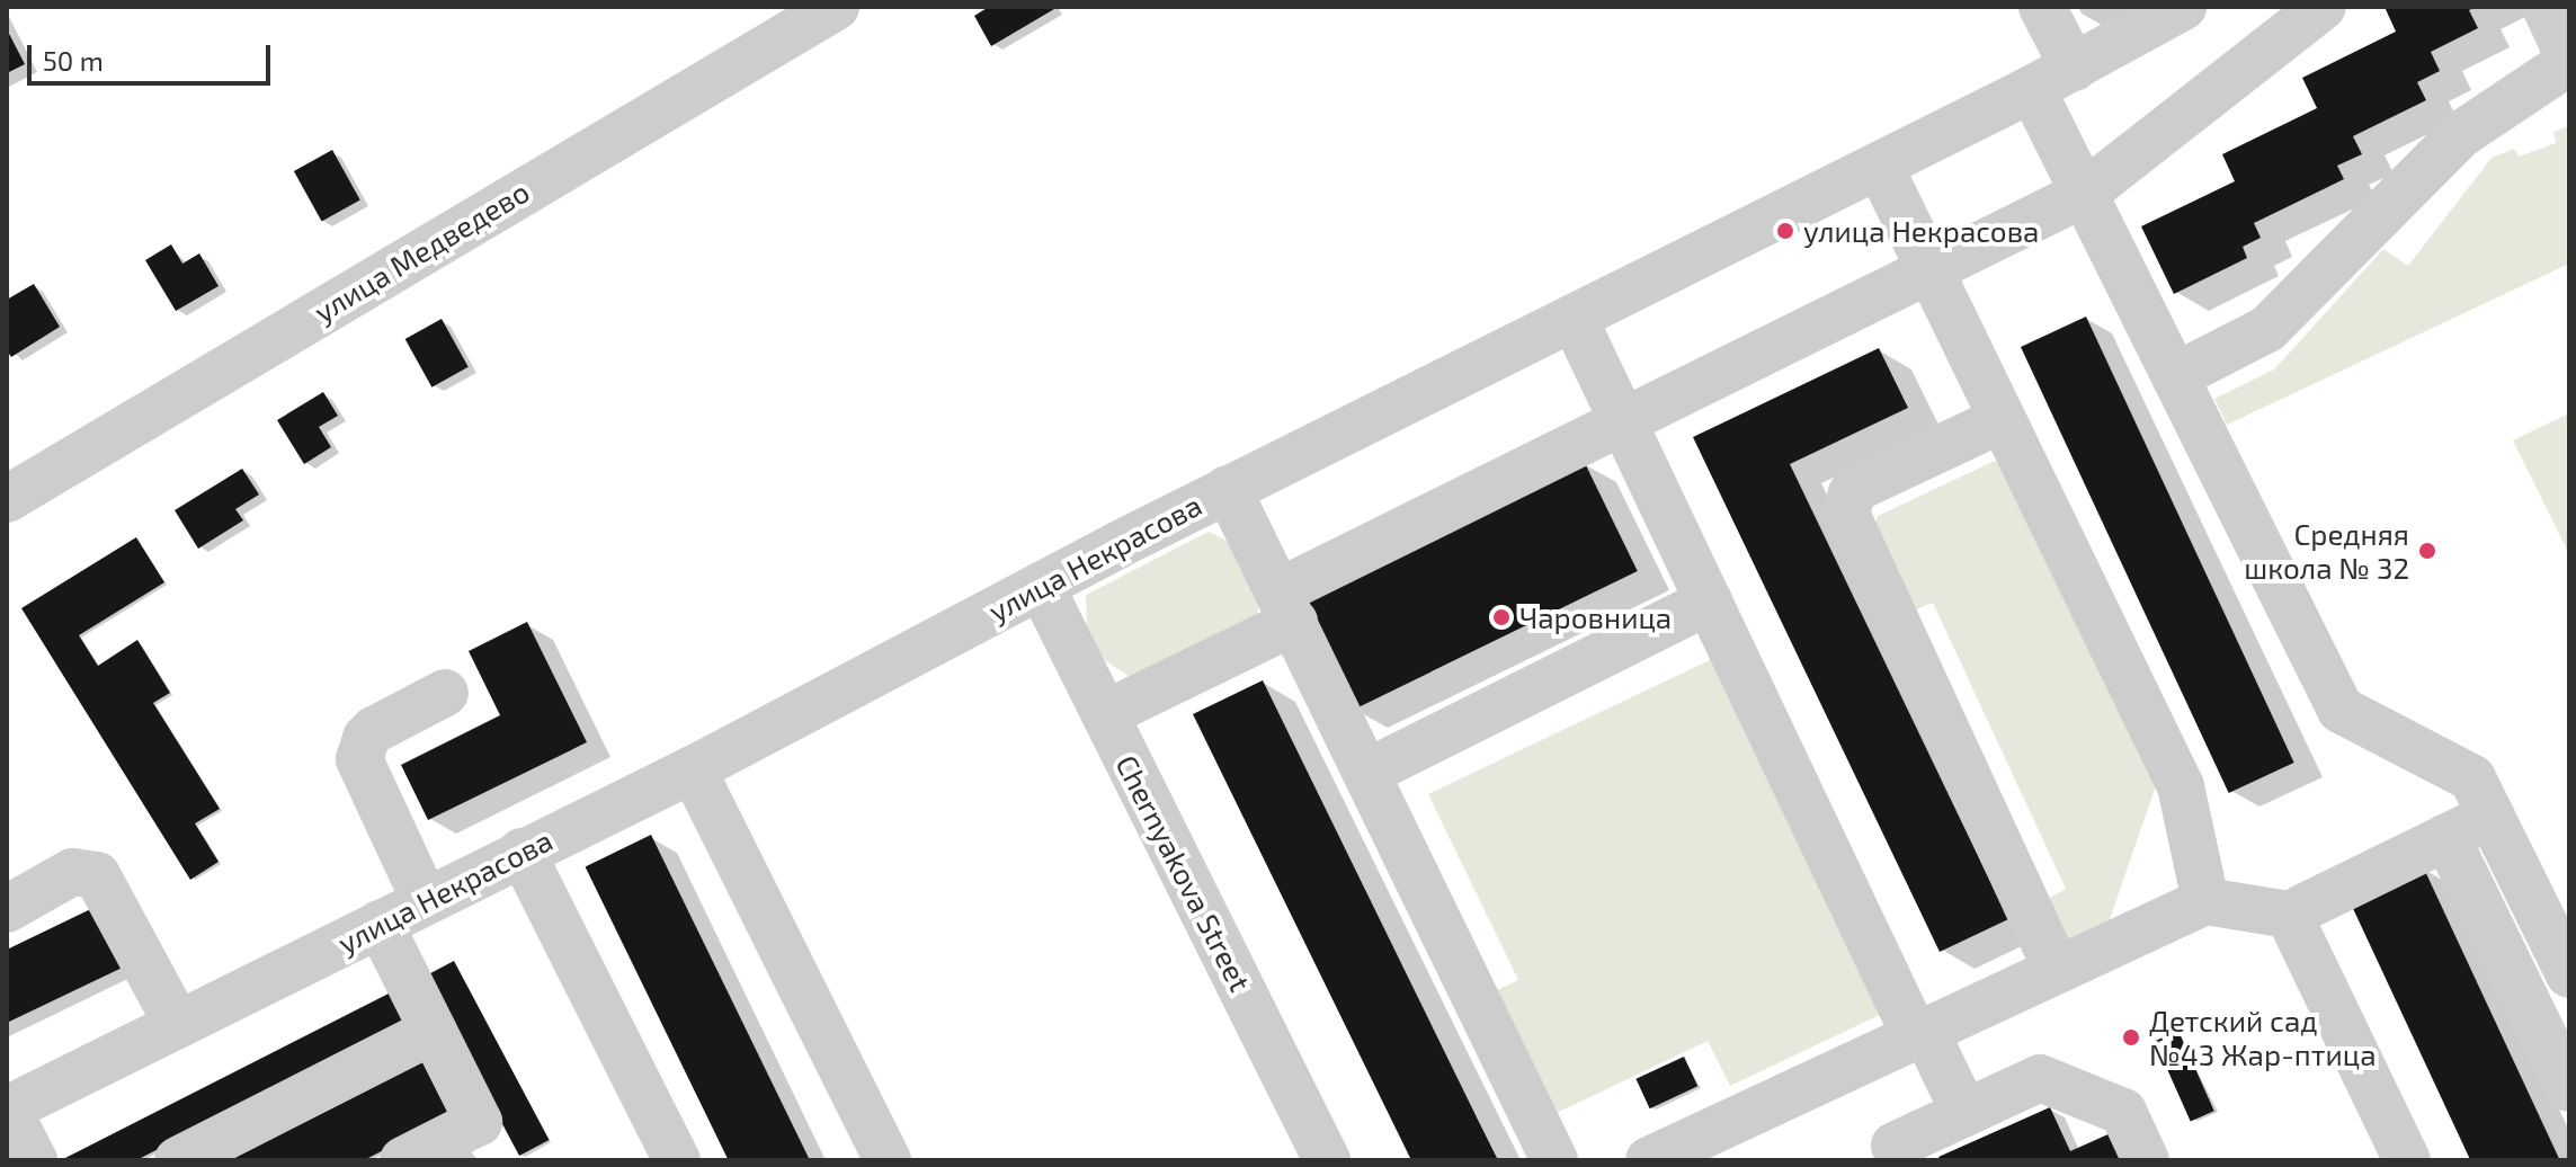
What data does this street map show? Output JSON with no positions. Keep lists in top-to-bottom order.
{
  "streets": {
    "street": ["улица Медведево", "улица Некрасова", "Chernyakova Street"]
  },
  "crossings": [
    ["улица Некрасова", "Chernyakova Street"]
  ],
  "places": [
    "улица Некрасова",
    "Средняя школа № 32",
    "Чаровница",
    "Детский сад №43 Жар-птица"
  ],
  "scale_bar": "50 m"
}
